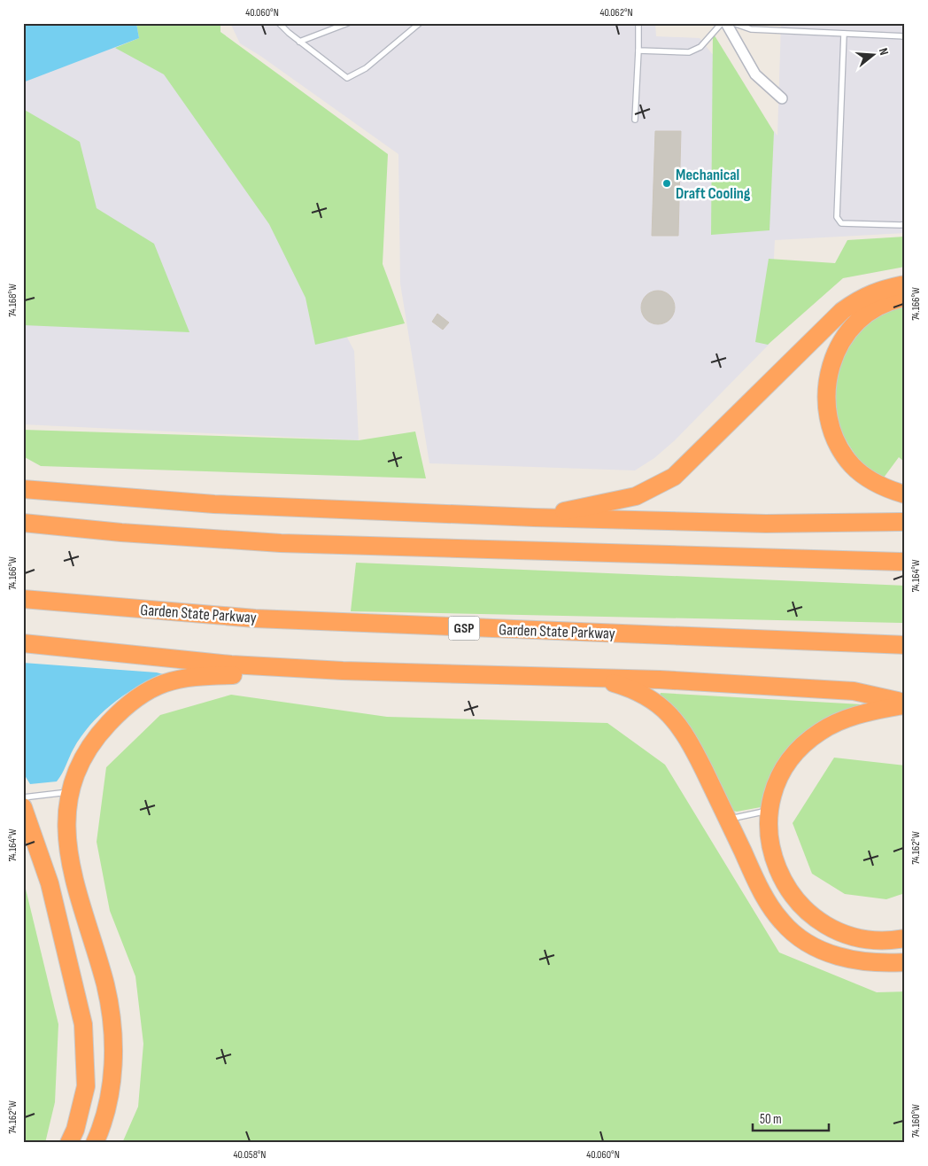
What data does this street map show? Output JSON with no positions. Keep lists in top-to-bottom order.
{
  "streets": {
    "highway": ["Garden State Parkway", "GSP"]
  },
  "places": ["Mechanical Draft Cooling"],
  "scale_bar": "50 m",
  "north": "right",
  "coordinates": [
    "40.060°N",
    "40.062°N",
    "74.168°W",
    "74.166°W",
    "74.164°W",
    "74.162°W",
    "74.160°W",
    "40.058°N"
  ]
}
